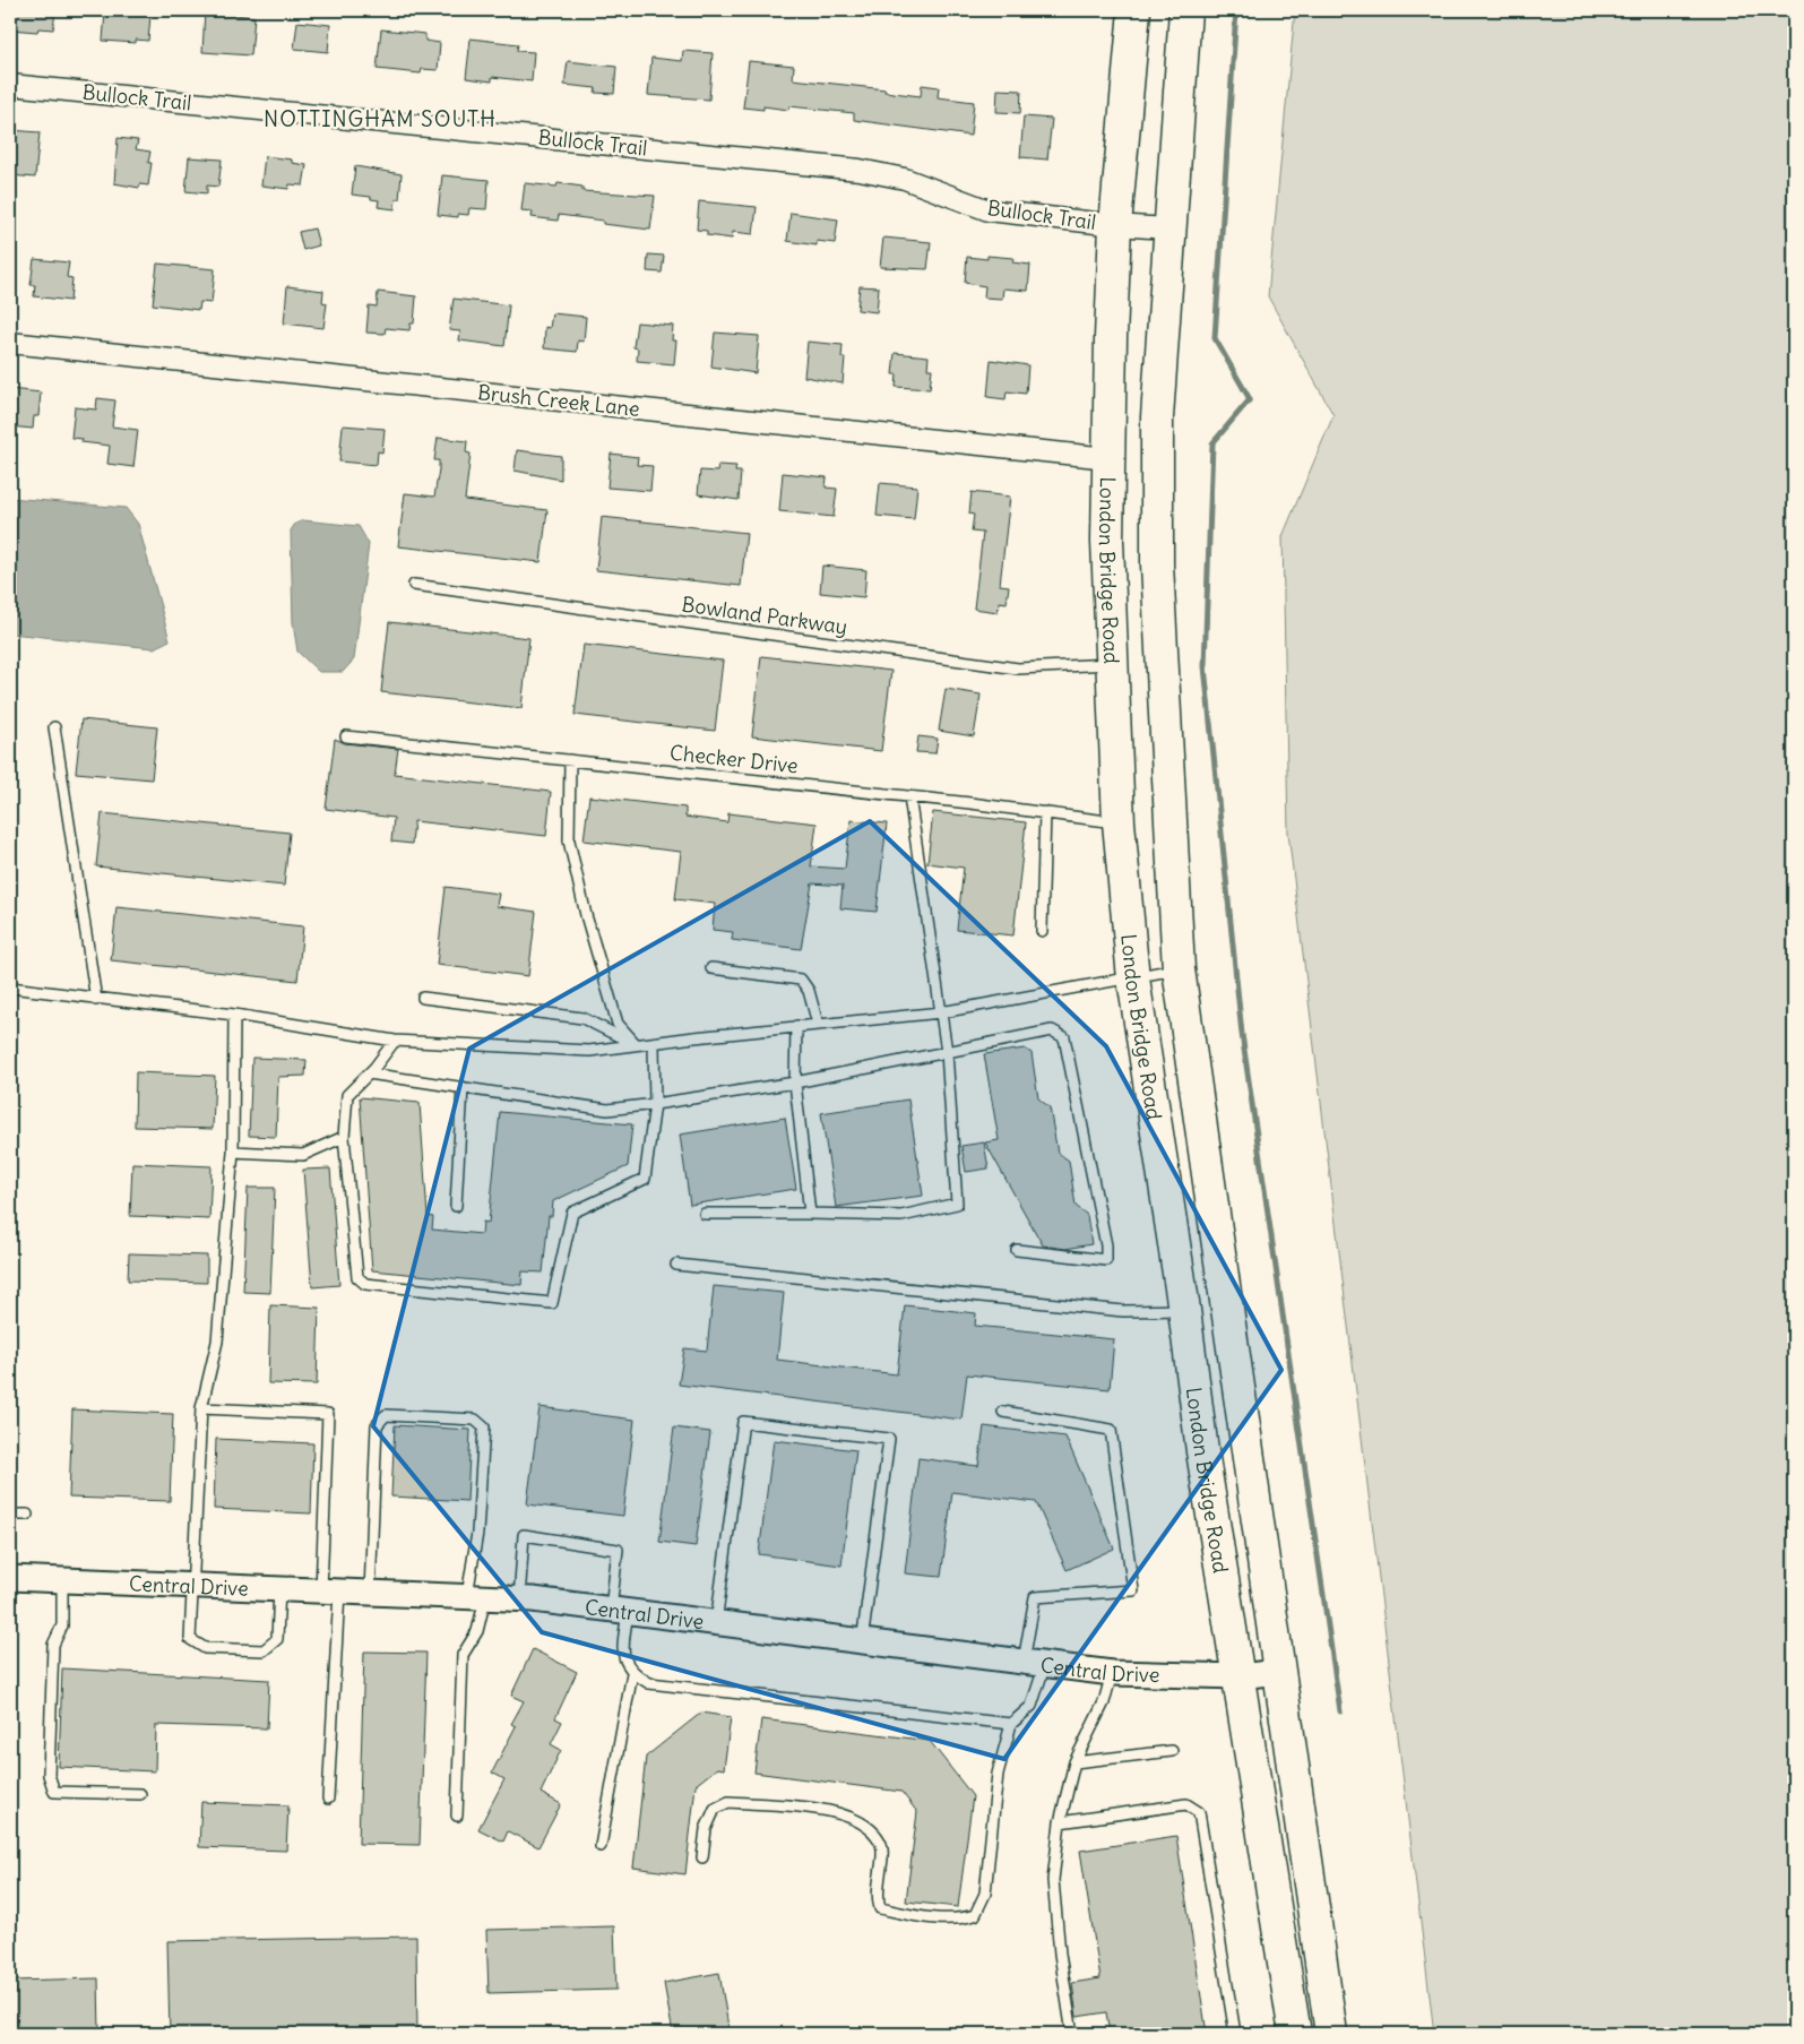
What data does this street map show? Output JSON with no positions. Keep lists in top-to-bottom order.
{
  "streets": {
    "main road": ["London Bridge Road"],
    "street": ["Bullock Trail", "Brush Creek Lane", "Central Drive"],
    "lane": ["Bowland Parkway", "Checker Drive"]
  },
  "crossings": [
    ["Bullock Trail", "London Bridge Road"],
    ["Brush Creek Lane", "London Bridge Road"],
    ["London Bridge Road", "Bowland Parkway"],
    ["London Bridge Road", "Checker Drive"],
    ["London Bridge Road", "Central Drive"]
  ],
  "districts": ["NOTTINGHAM SOUTH"]
}
